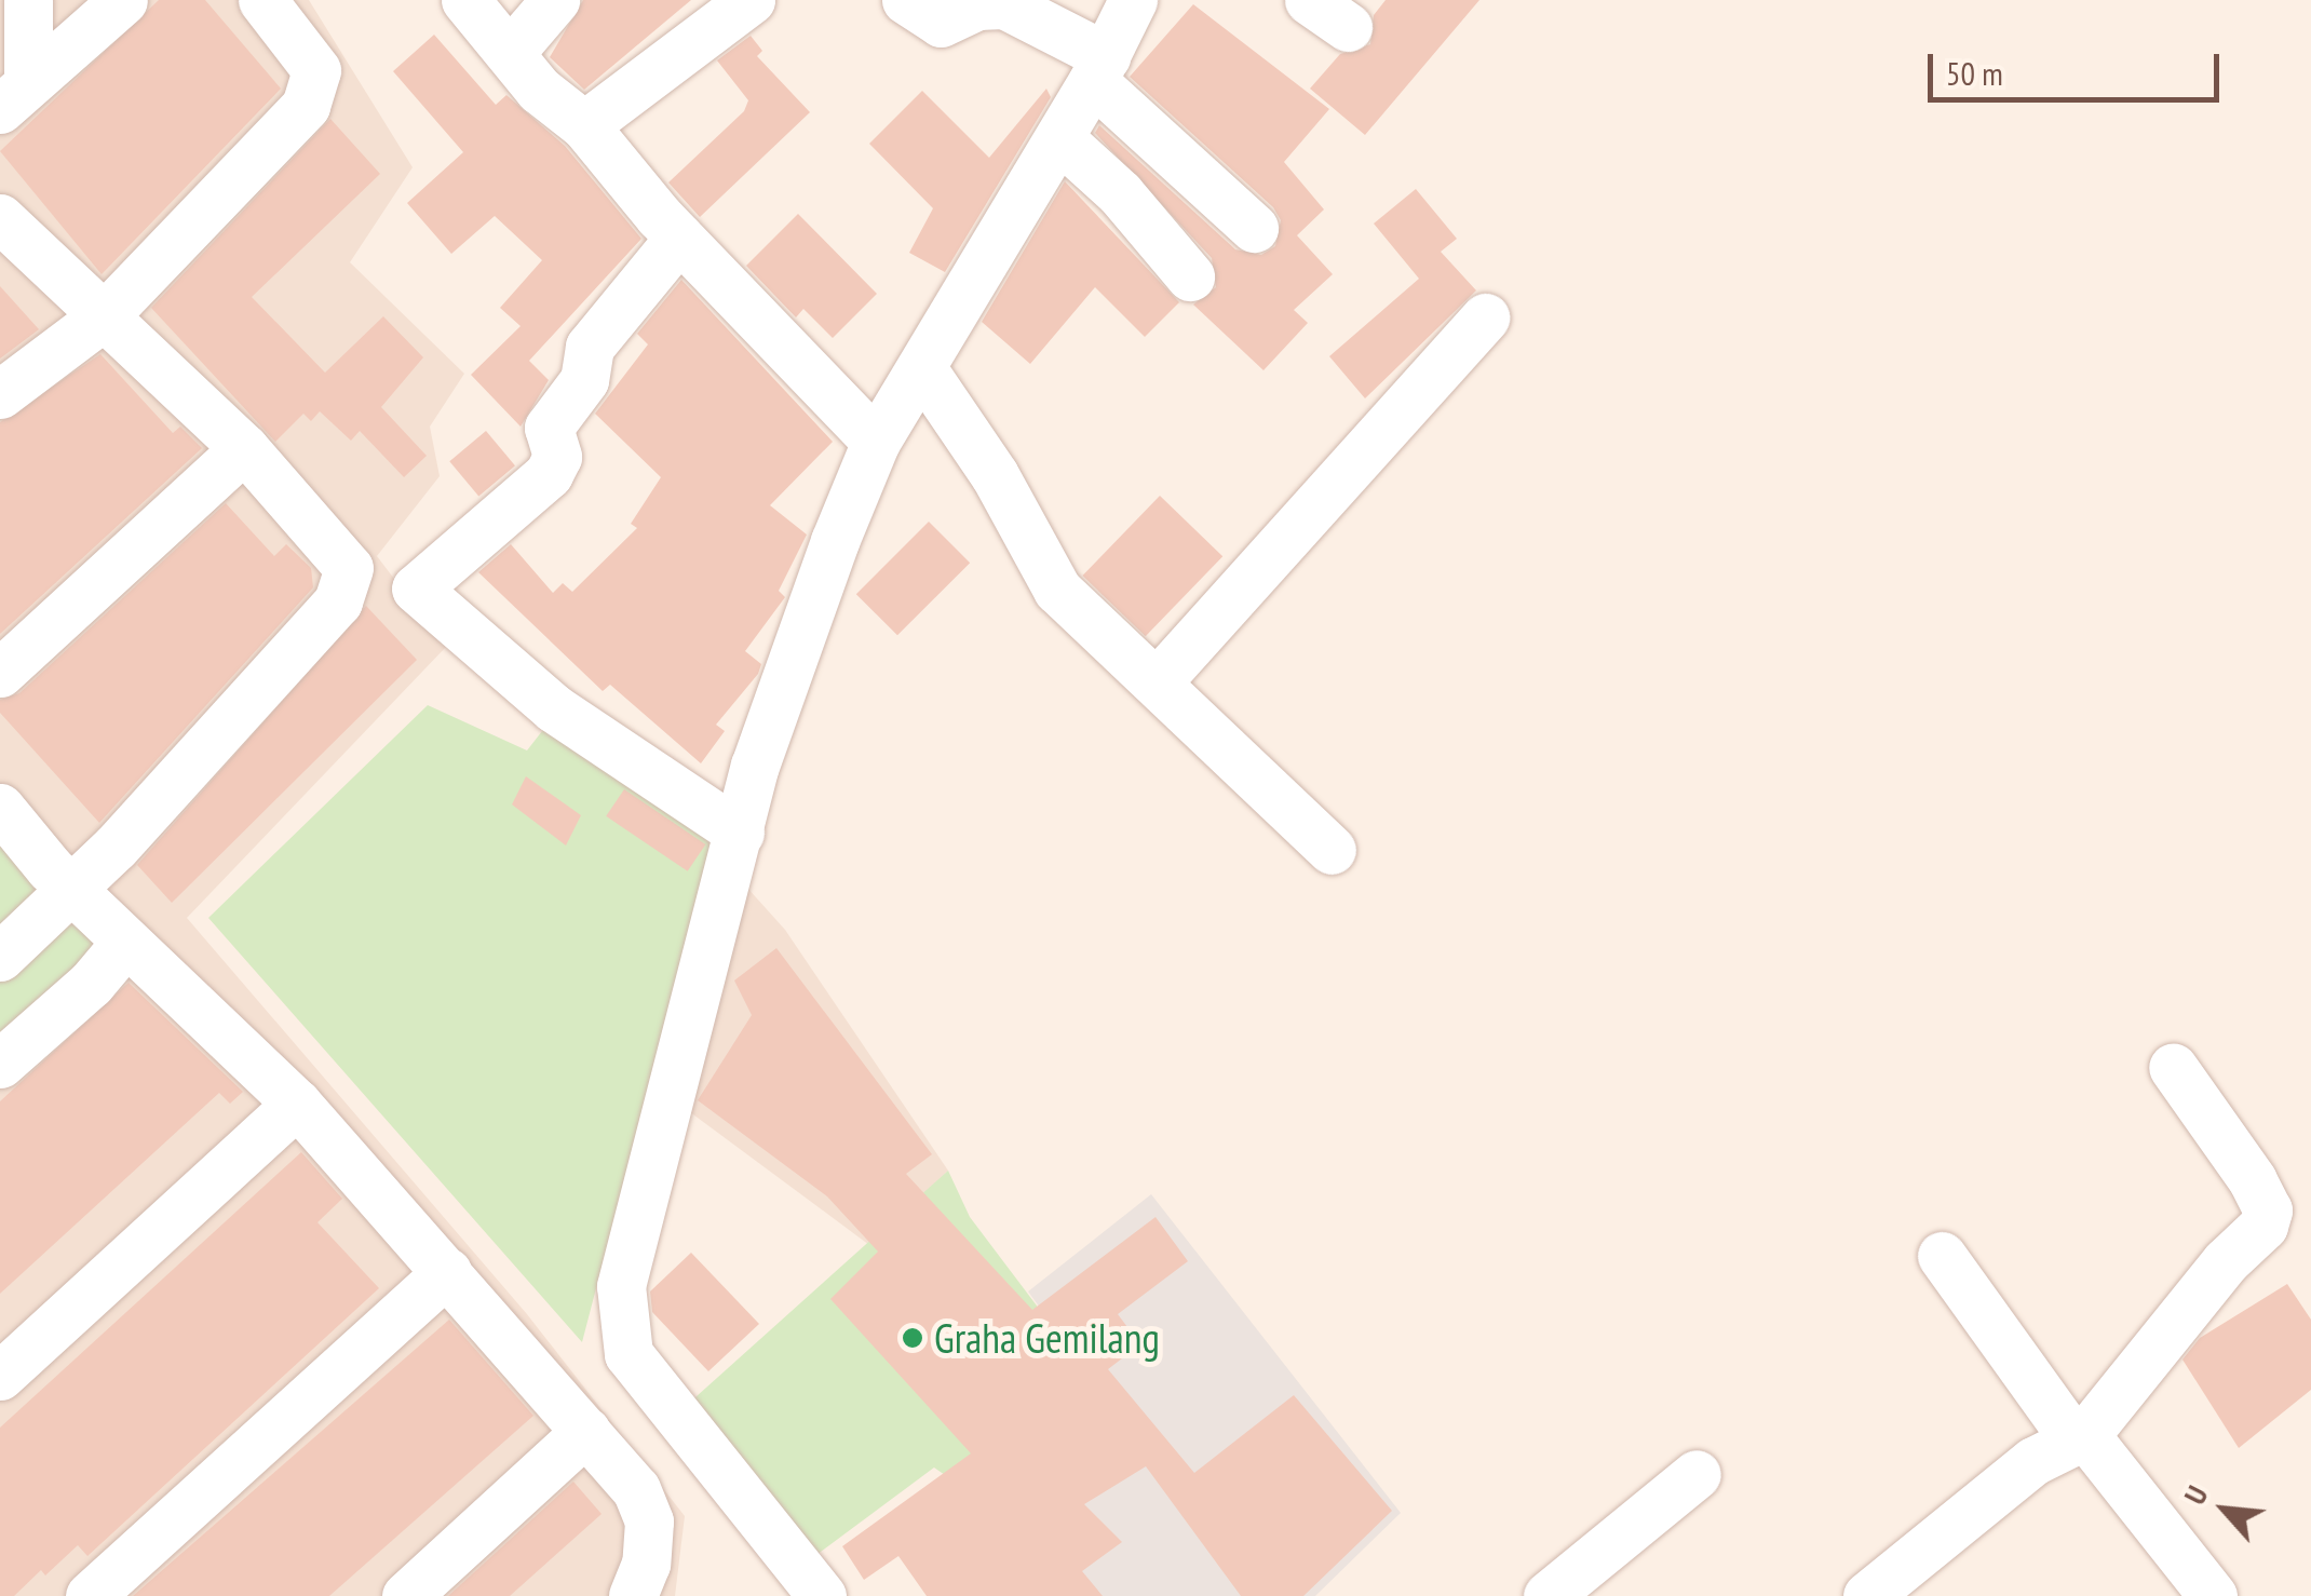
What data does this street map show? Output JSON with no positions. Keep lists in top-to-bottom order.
{
  "places": ["Graha Gemilang"],
  "scale_bar": "50 m",
  "north": "top left"
}
